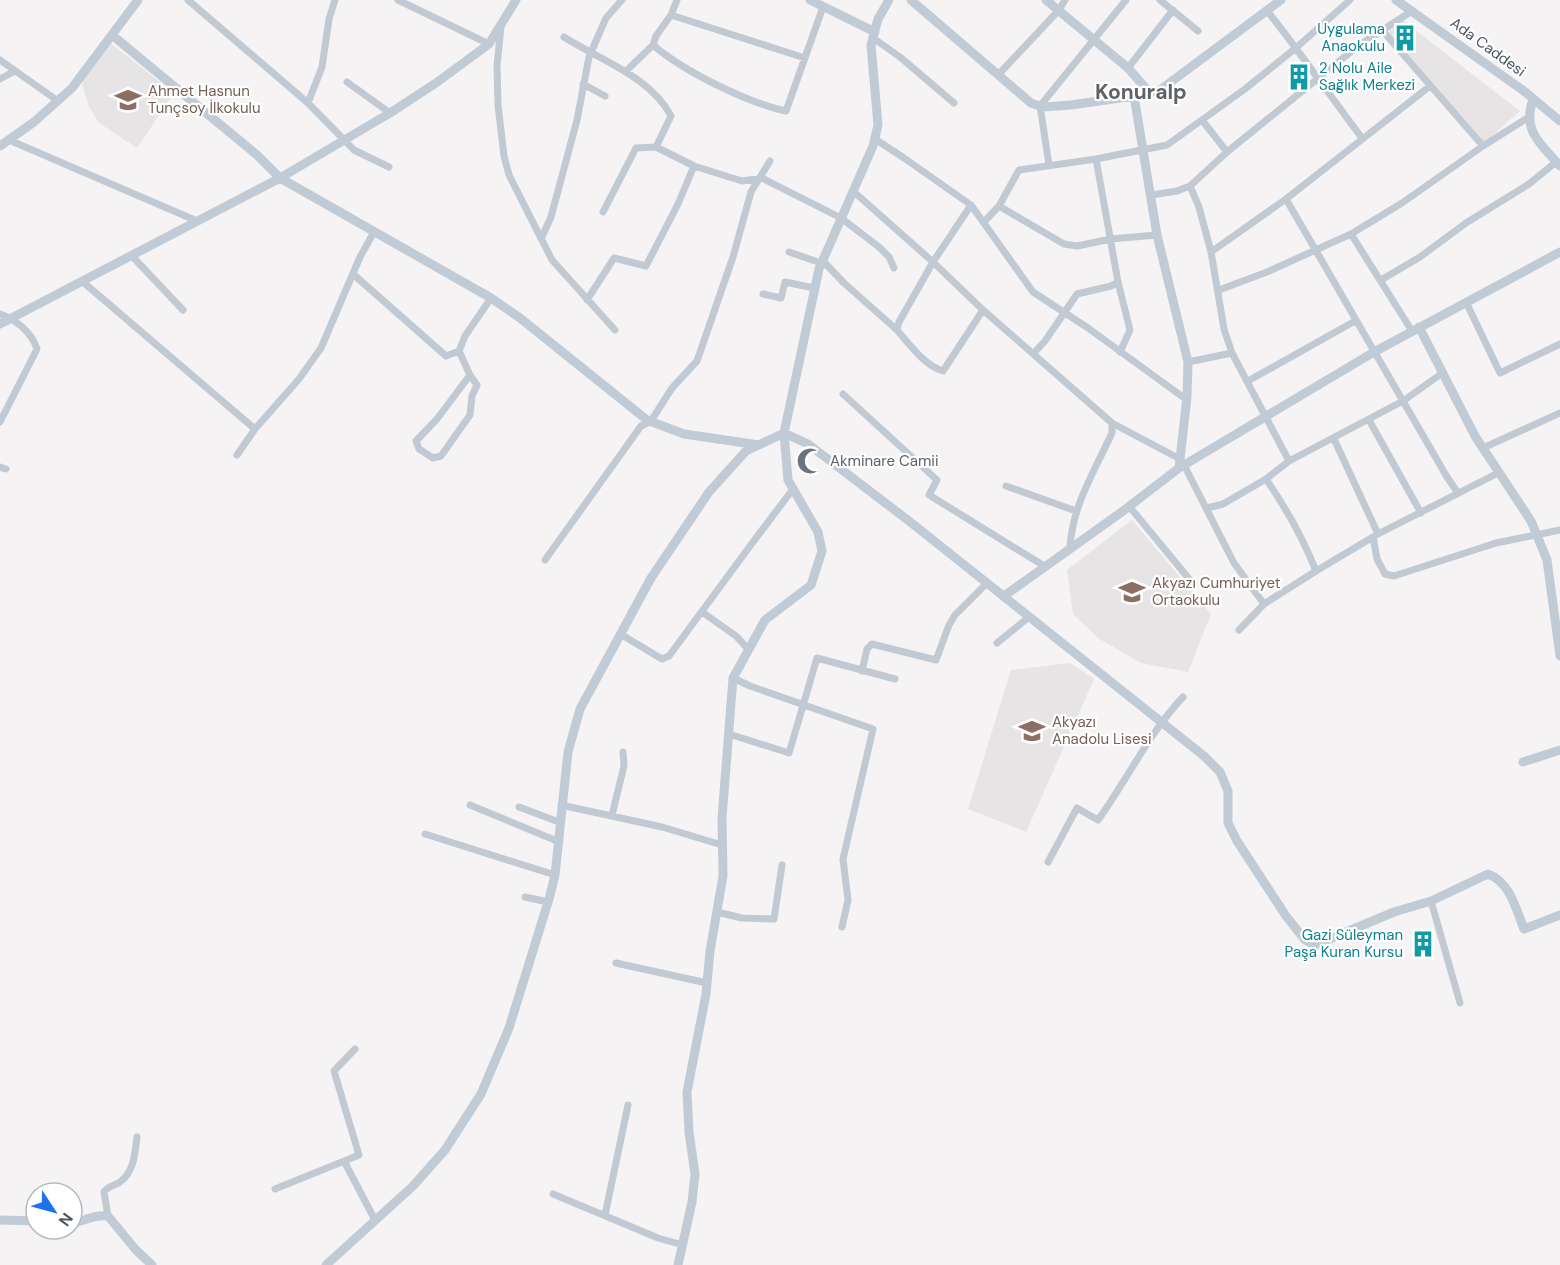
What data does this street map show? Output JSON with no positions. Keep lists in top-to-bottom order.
{
  "streets": {
    "street": ["Ada Caddesi"]
  },
  "districts": ["Konuralp"],
  "places": {
    "building": ["Uygulama Anaokulu", "2 Nolu Aile Sağlık Merkezi", "Gazi Süleyman Paşa Kuran Kursu"],
    "school or university": ["Ahmet Hasnun Tunçsoy İlkokulu", "Akyazı Cumhuriyet Ortaokulu", "Akyazı Anadolu Lisesi"],
    "mosque": ["Akminare Camii"]
  },
  "north": "bottom right"
}
